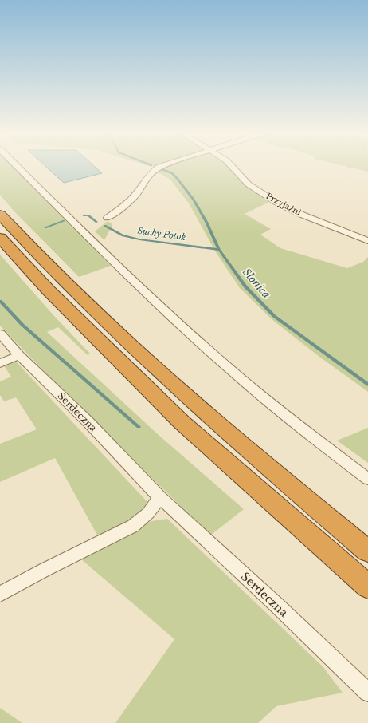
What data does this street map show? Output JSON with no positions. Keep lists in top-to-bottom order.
{
  "streets": {
    "street": ["Przyjaźni", "Serdeczna"]
  },
  "water": ["Suchy Potok", "Słonica"]
}
